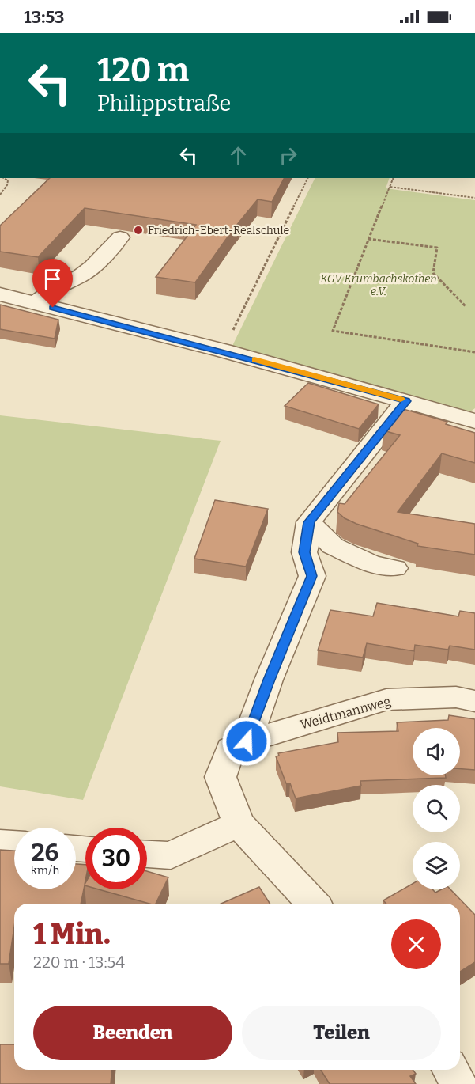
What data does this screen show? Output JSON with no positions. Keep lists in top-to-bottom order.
{
  "streets": {
    "street": ["Weidtmannweg"]
  },
  "parks": ["KGV Krumbachskothen e.V."],
  "places": ["Friedrich-Ebert-Realschule"],
  "page": {
    "status": "13:53",
    "turn": ["120 m", "Philippstraße"],
    "speed": "26 km/h",
    "limit": "30",
    "heading": ["1 Min.", "220 m · 13:54"],
    "buttons": ["Beenden", "Teilen"]
  }
}
